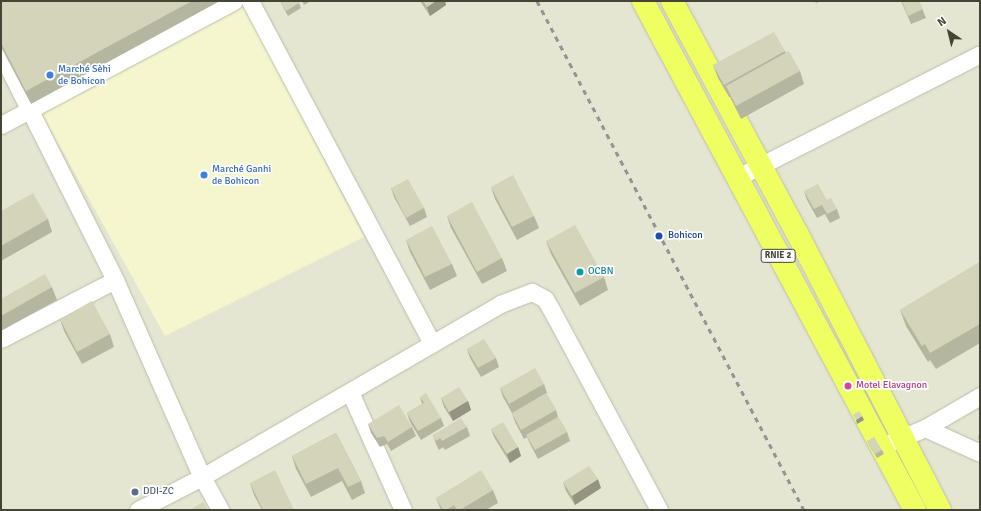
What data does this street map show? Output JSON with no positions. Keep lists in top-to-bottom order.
{
  "streets": {
    "highway": ["RNIE 2"]
  },
  "places": [
    "Marché Sèhi de Bohicon",
    "Marché Ganhi de Bohicon",
    "Bohicon",
    "OCBN",
    "Motel Elavagnon",
    "DDI-ZC"
  ],
  "north": "top left"
}
